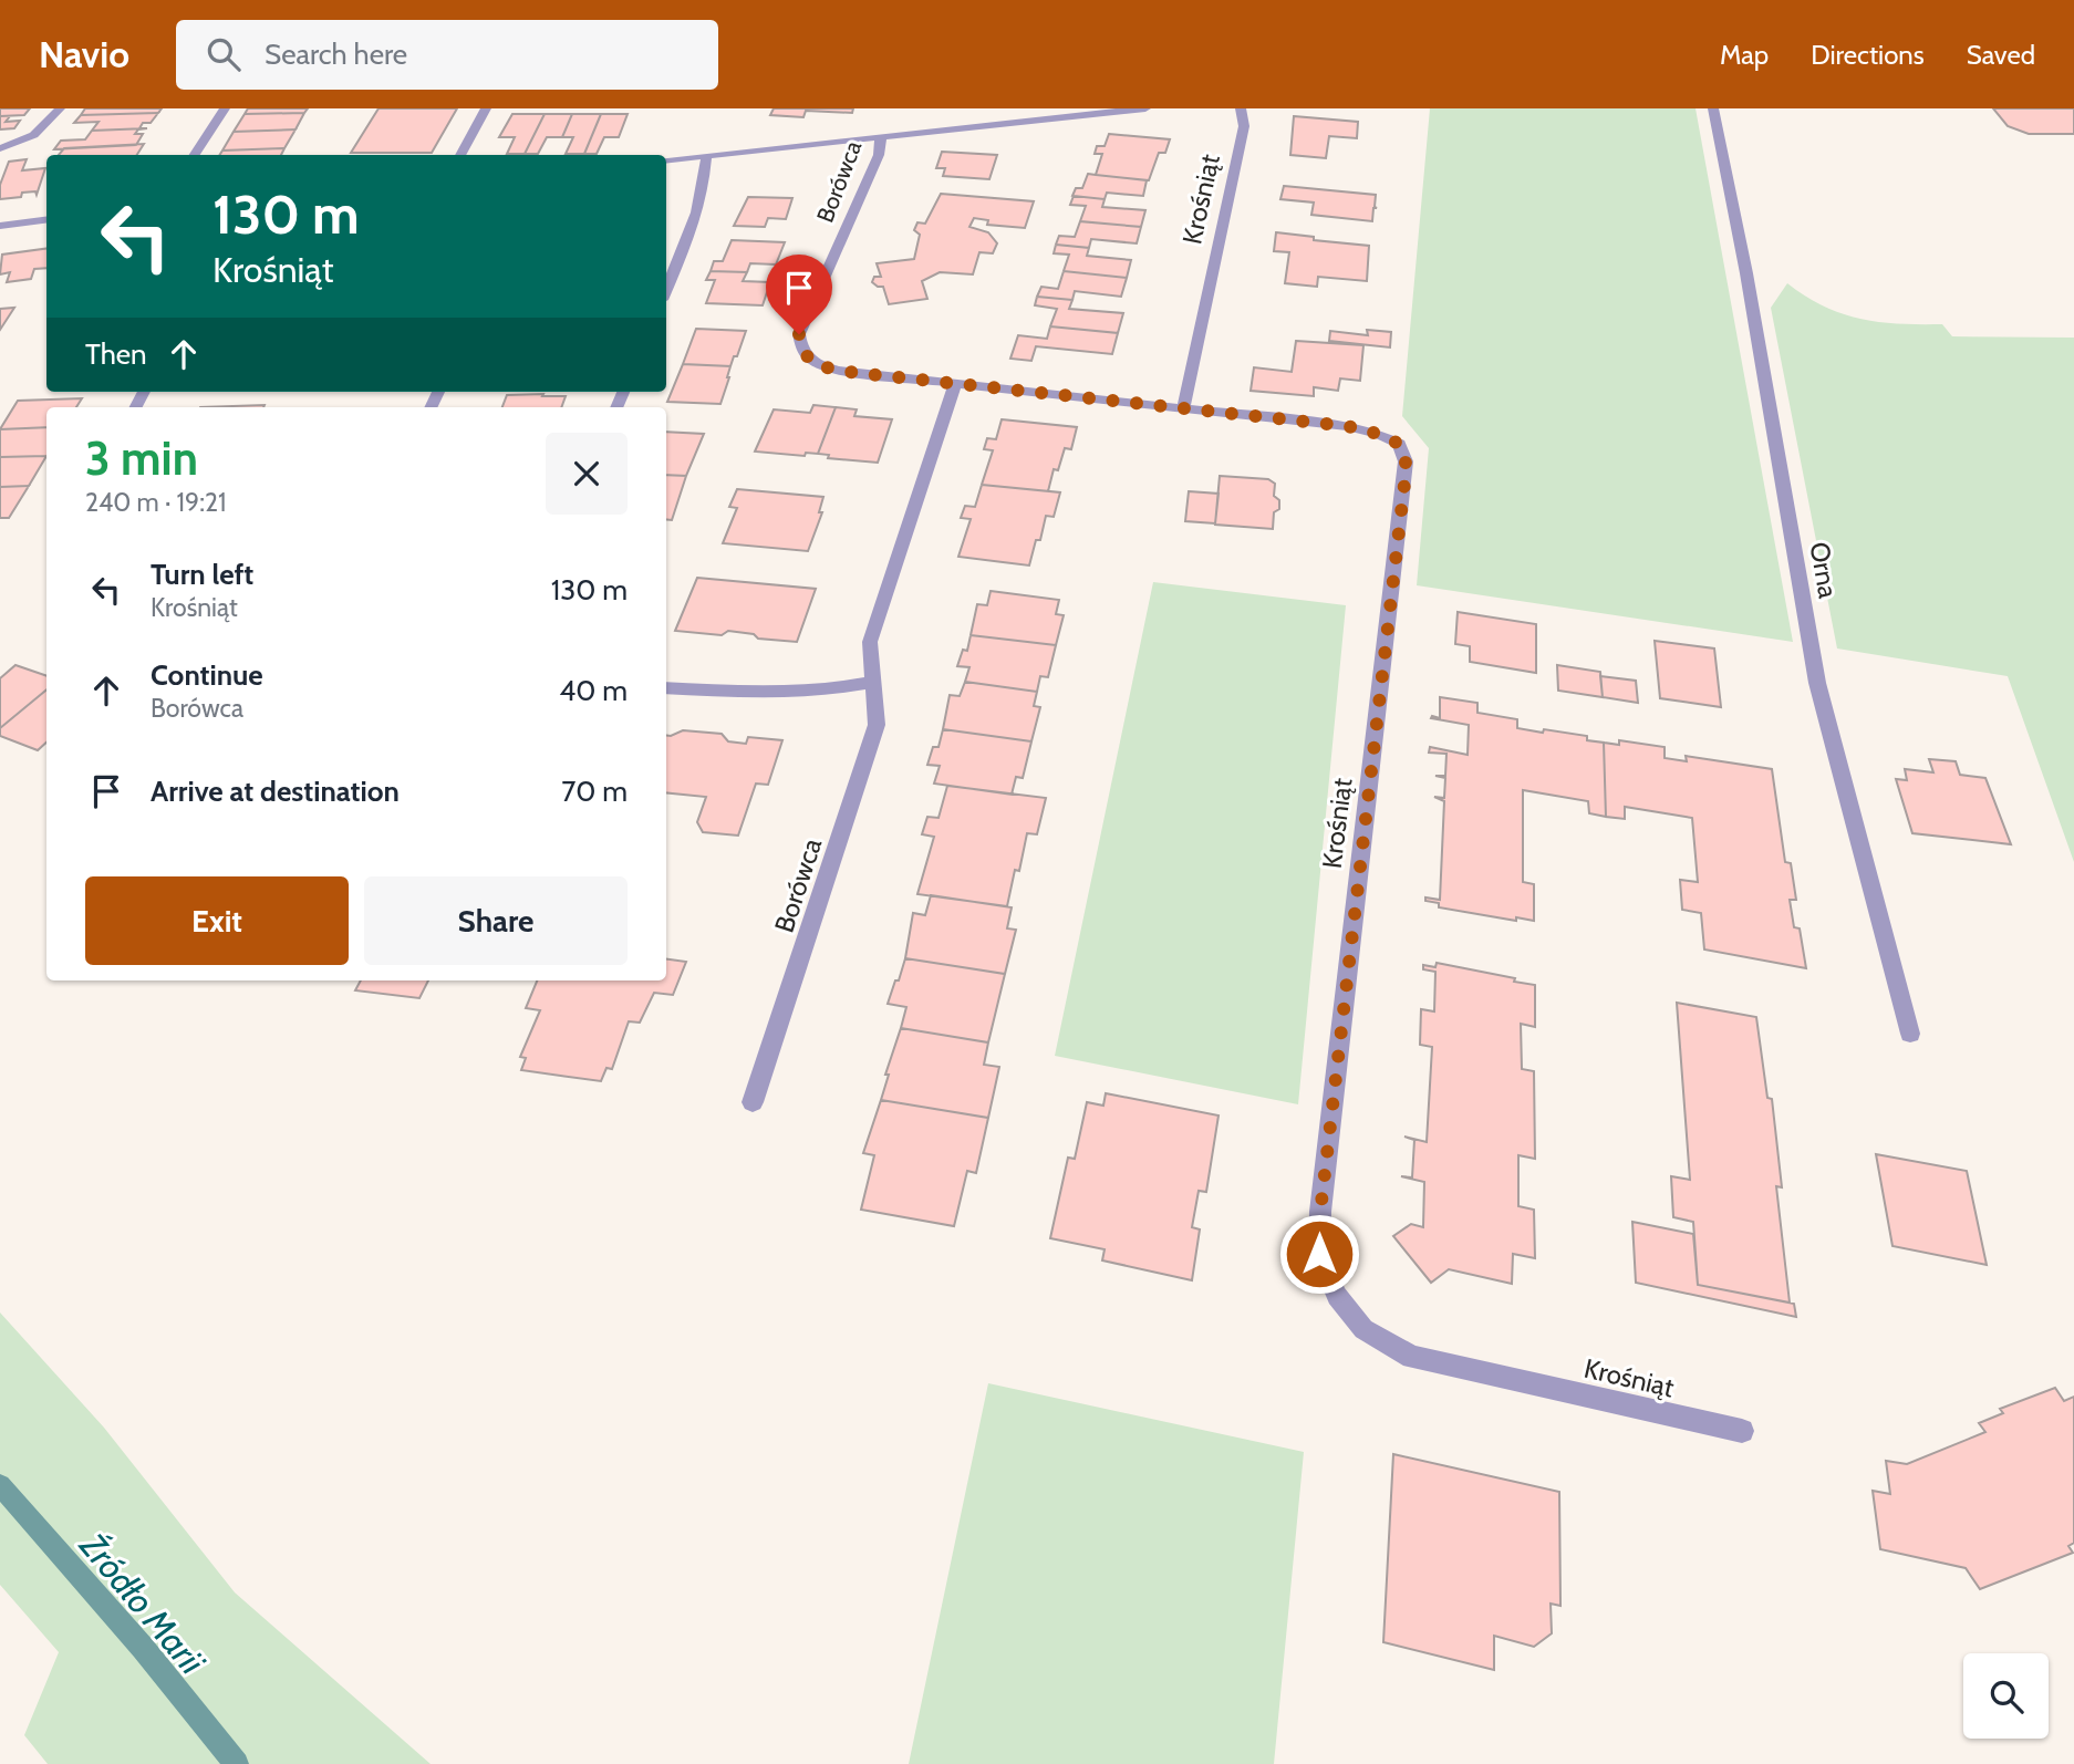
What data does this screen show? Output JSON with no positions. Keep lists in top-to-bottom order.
{
  "streets": {
    "street": ["Borówca", "Krośniąt", "Orna"]
  },
  "crossings": [
    ["Borówca", "Krośniąt"]
  ],
  "water": ["Źródło Marii"],
  "page": {
    "header": "Navio",
    "search": "Search here",
    "nav": ["Map", "Directions", "Saved"],
    "turn": ["130 m", "Krośniąt"],
    "then": "Then",
    "heading": ["3 min", "240 m · 19:21"],
    "list": [
      {
        "name": "Turn left",
        "note": "Krośniąt",
        "value": "130 m"
      },
      {
        "name": "Continue",
        "note": "Borówca",
        "value": "40 m"
      },
      {
        "name": "Arrive at destination",
        "value": "70 m"
      }
    ],
    "buttons": ["Exit", "Share"]
  }
}
